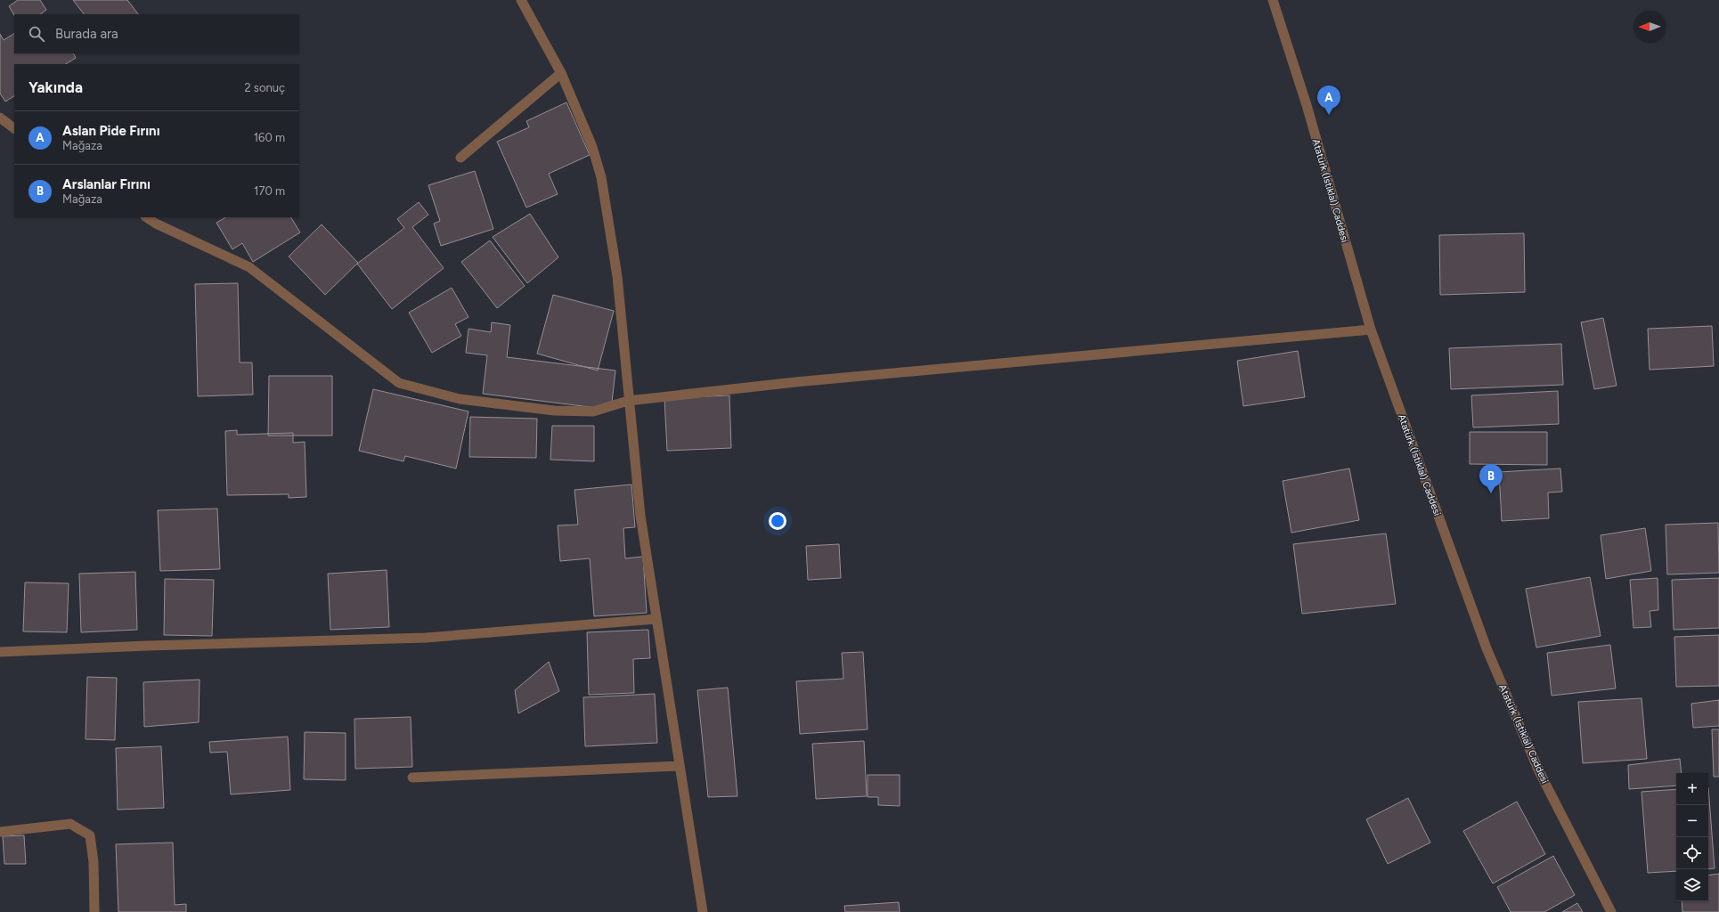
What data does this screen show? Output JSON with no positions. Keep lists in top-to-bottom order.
{
  "streets": {
    "street": ["Atatürk (İstiklal) Caddesi"]
  },
  "north": "left",
  "page": {
    "search": "Burada ara",
    "heading": ["Yakında", "2 sonuç"],
    "pins": ["A", "B"],
    "list": [
      {
        "mark": "A",
        "name": "Aslan Pide Fırını",
        "note": "Mağaza",
        "value": "160 m"
      },
      {
        "mark": "B",
        "name": "Arslanlar Fırını",
        "note": "Mağaza",
        "value": "170 m"
      }
    ],
    "map_buttons": ["+", "−"]
  }
}
